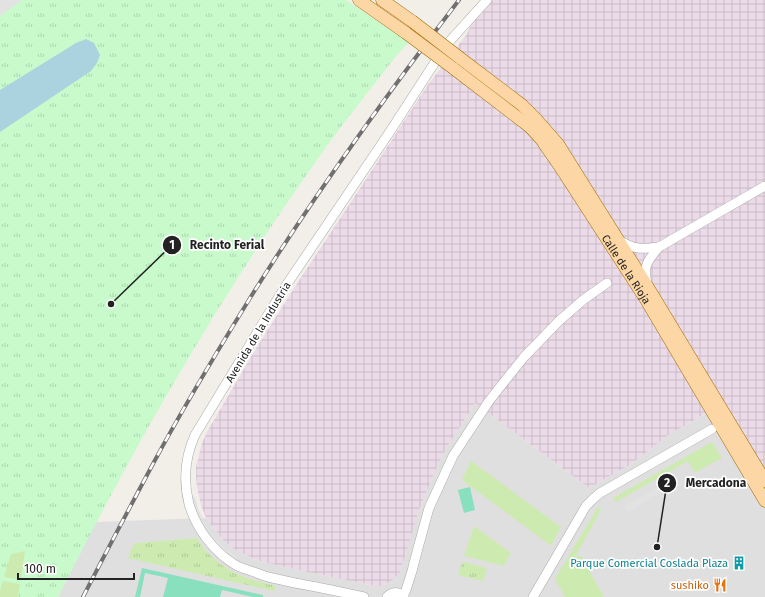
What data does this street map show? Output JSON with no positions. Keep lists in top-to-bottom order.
{
  "streets": {
    "main road": ["Calle de la Rioja"],
    "street": ["Avenida de la Industria"]
  },
  "places": {
    "other": ["Recinto Ferial", "Mercadona"],
    "building": ["Parque Comercial Coslada Plaza"],
    "restaurant": ["sushiko"]
  },
  "scale_bar": "100 m"
}
